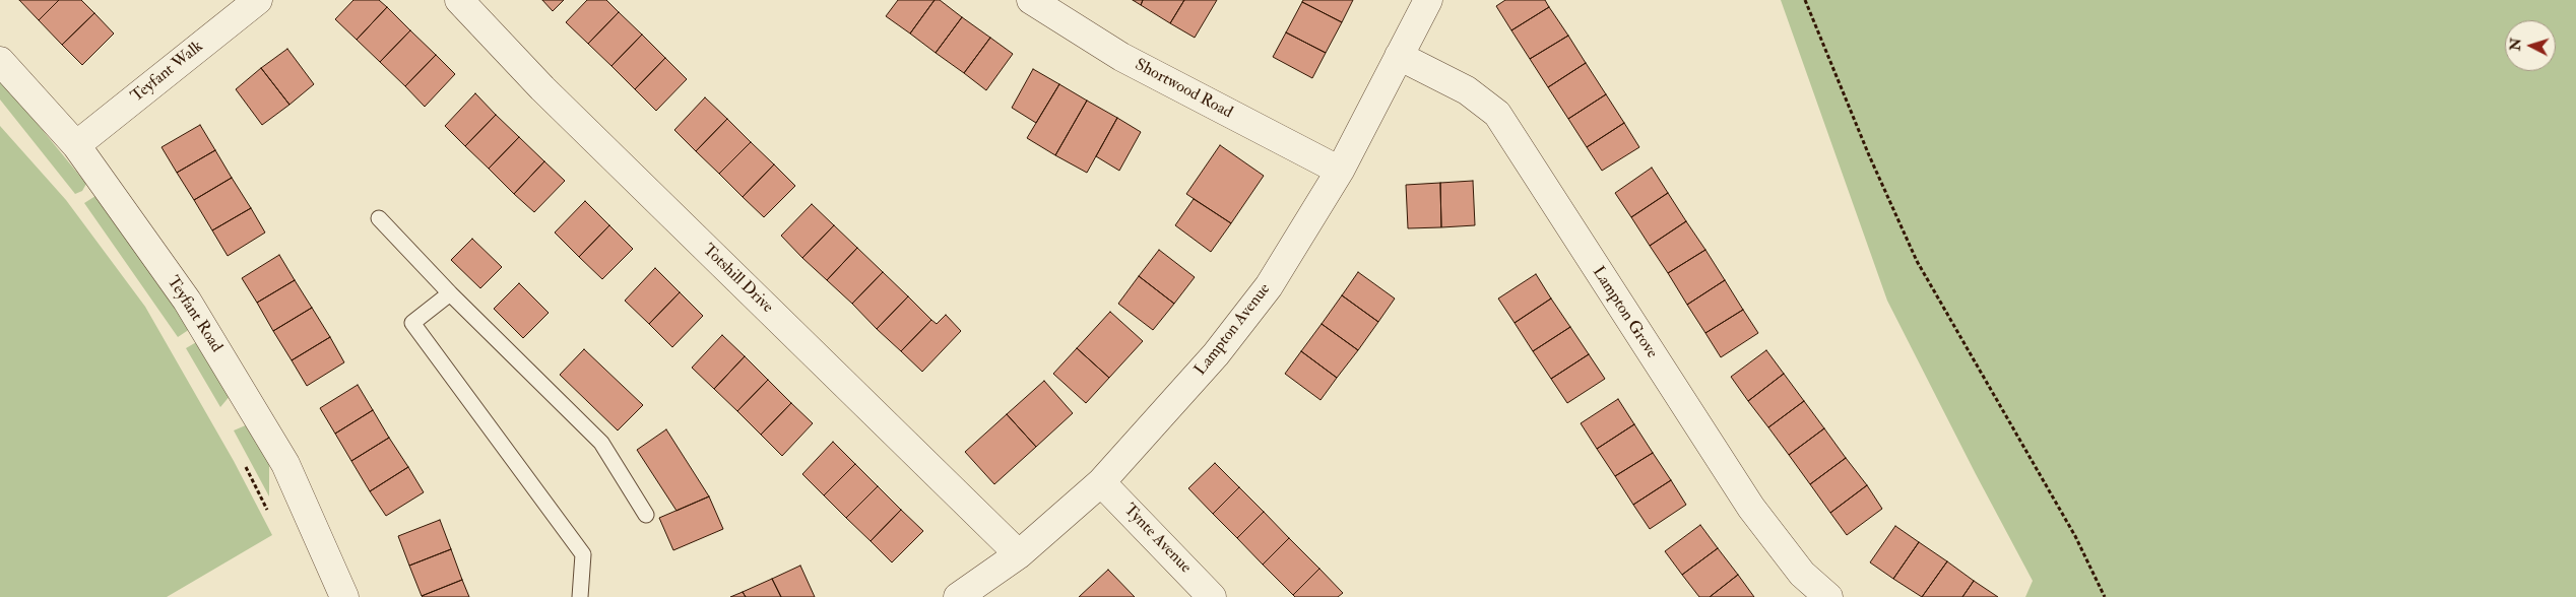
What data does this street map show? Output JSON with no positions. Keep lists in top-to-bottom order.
{
  "streets": {
    "street": [
      "Teyfant Walk",
      "Shortwood Road",
      "Totshill Drive",
      "Lampton Grove",
      "Teyfant Road",
      "Lampton Avenue",
      "Tynte Avenue"
    ]
  },
  "crossings": [
    ["Teyfant Walk", "Teyfant Road"],
    ["Shortwood Road", "Lampton Avenue"],
    ["Totshill Drive", "Lampton Avenue"],
    ["Lampton Grove", "Lampton Avenue"],
    ["Lampton Avenue", "Tynte Avenue"]
  ],
  "north": "left"
}
